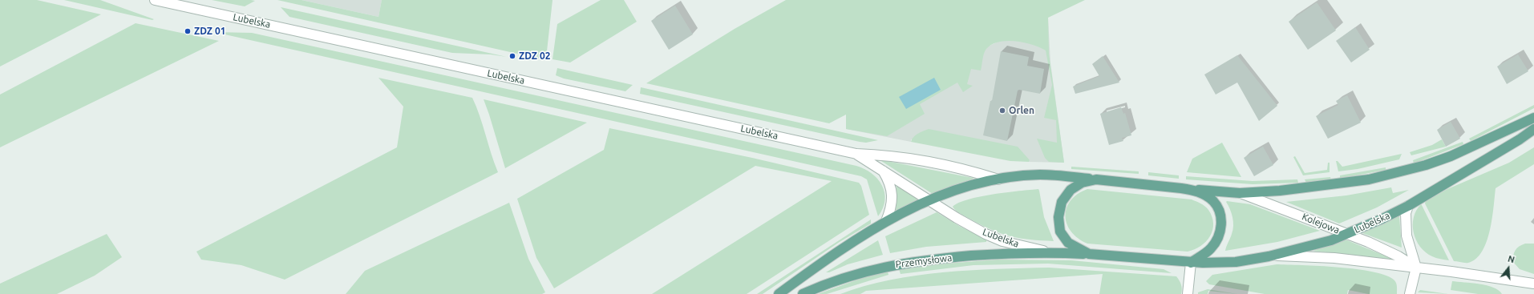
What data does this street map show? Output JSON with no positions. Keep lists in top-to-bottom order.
{
  "streets": {
    "main road": ["Lubelska", "Przemysłowa"],
    "street": ["Kolejowa"]
  },
  "crossings": [
    ["Lubelska", "Kolejowa"],
    ["Lubelska", "Przemysłowa"]
  ],
  "places": ["ZDZ 01", "ZDZ 02", "Orlen"],
  "north": "top"
}
